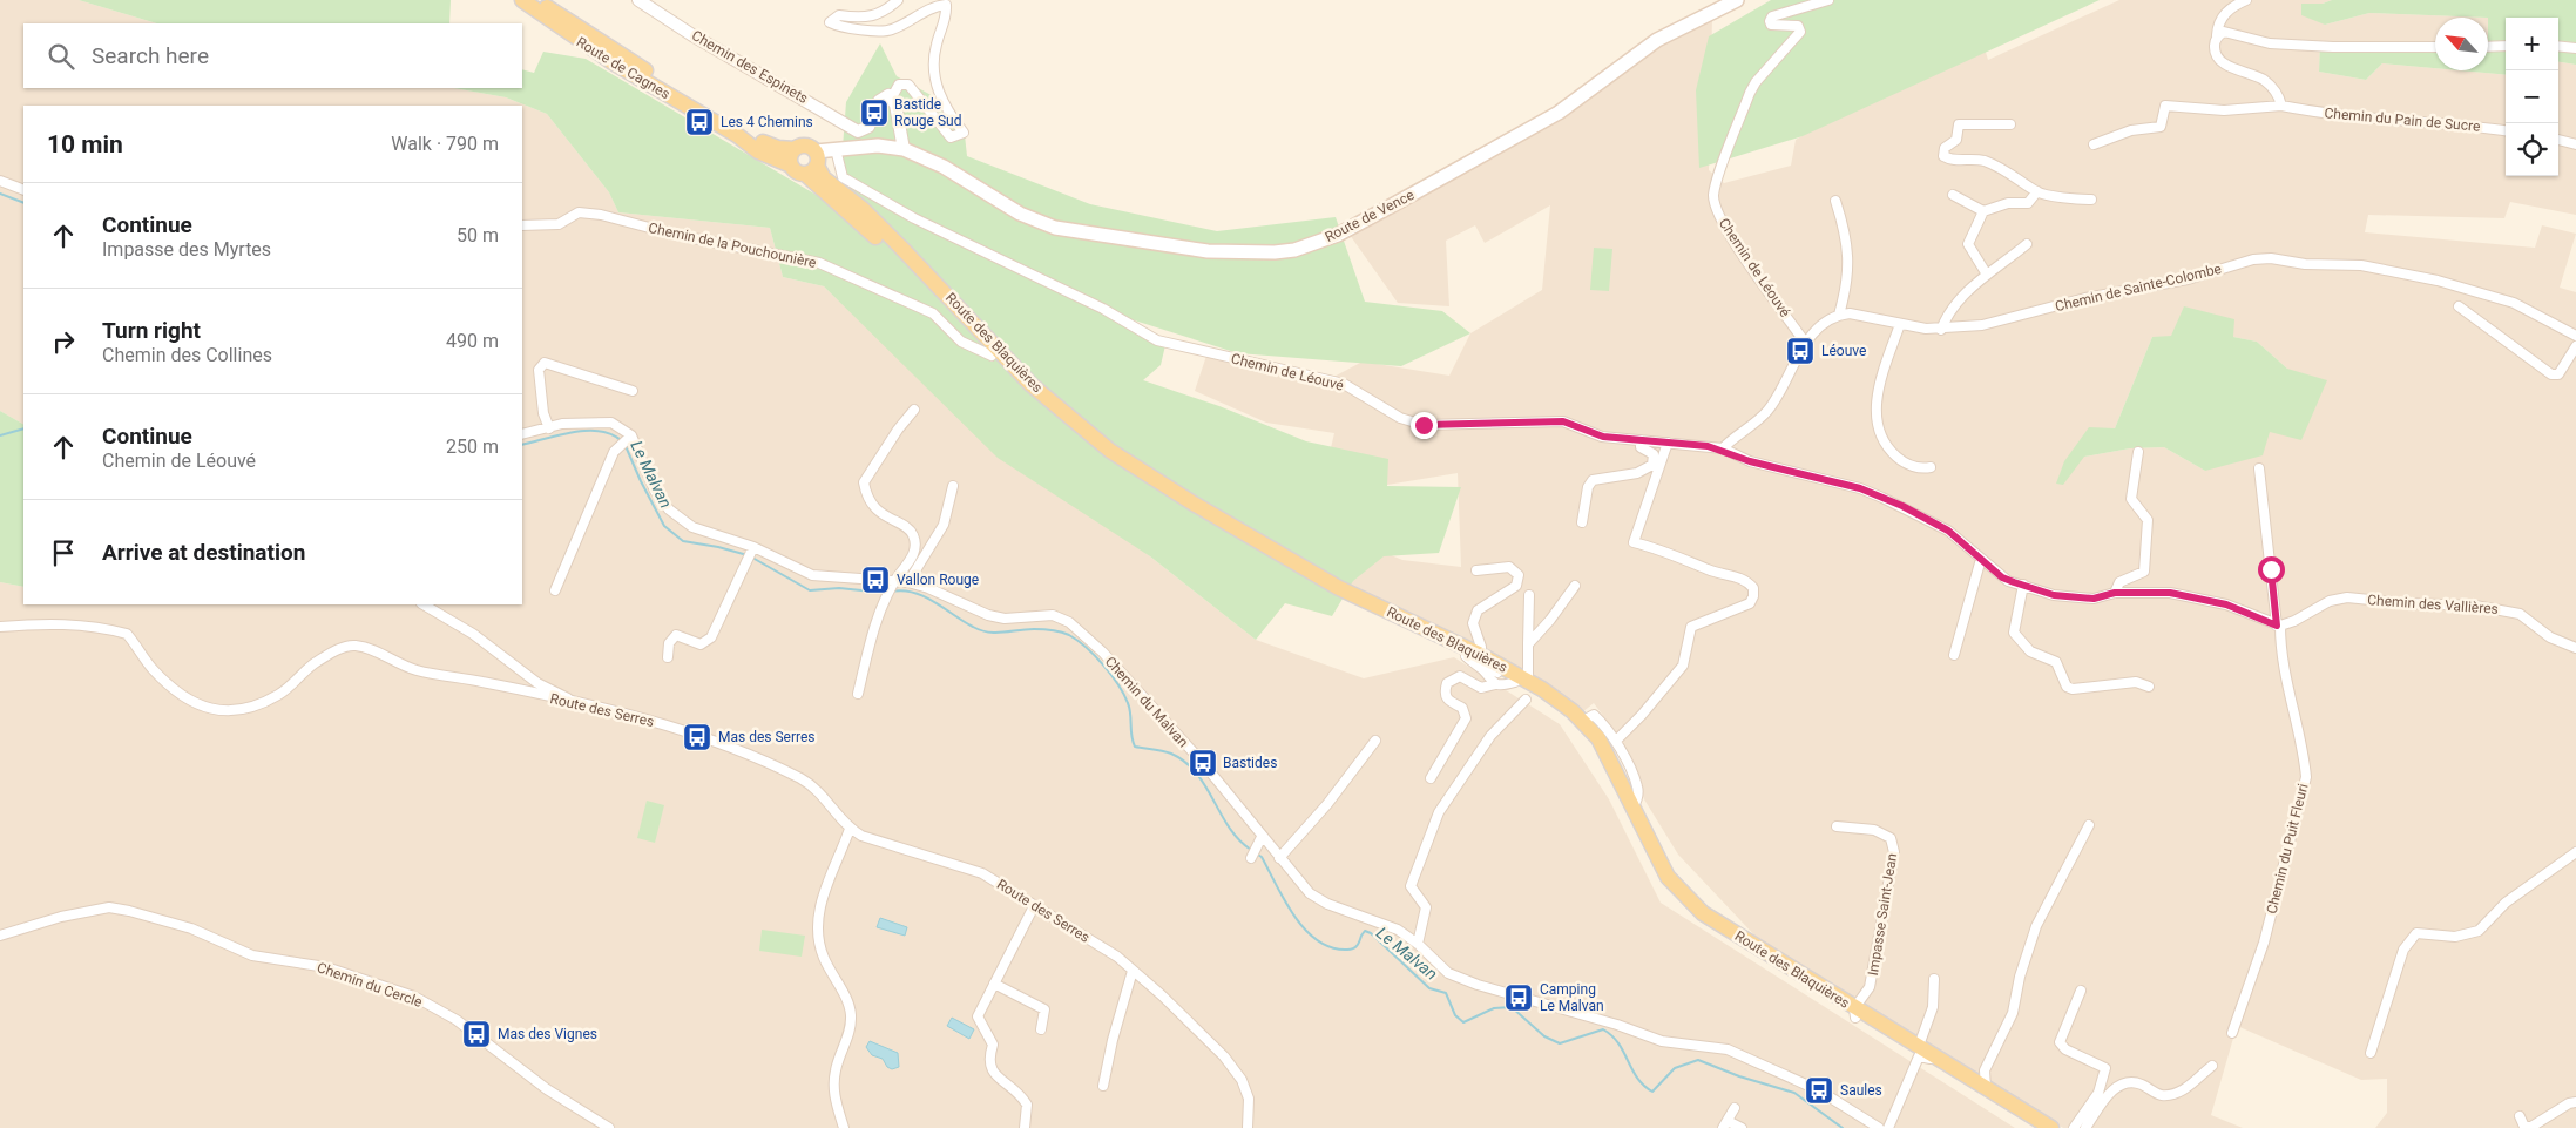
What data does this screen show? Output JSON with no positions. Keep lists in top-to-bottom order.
{
  "streets": {
    "main road": ["Route de Cagnes", "Route de Vence", "Route des Blaquières"],
    "street": [
      "Chemin des Espinets",
      "Chemin du Pain de Sucre",
      "Chemin de la Pouchounière",
      "Chemin de Léouvé",
      "Chemin de Sainte-Colombe",
      "Chemin des Vallières",
      "Chemin du Malvan",
      "Route des Serres",
      "Chemin du Puit Fleuri",
      "Impasse Saint-Jean",
      "Chemin du Cercle"
    ]
  },
  "crossings": [
    ["Route de Cagnes", "Route des Blaquières"],
    ["Route de Vence", "Chemin de Léouvé"],
    ["Chemin de la Pouchounière", "Route des Blaquières"],
    ["Chemin de Léouvé", "Chemin des Vallières"],
    ["Chemin de Léouvé", "Chemin du Puit Fleuri"],
    ["Route des Blaquières", "Impasse Saint-Jean"],
    ["Chemin des Vallières", "Chemin du Puit Fleuri"]
  ],
  "water": ["Le Malvan"],
  "places": {
    "bus stop": [
      "Bastide Rouge Sud",
      "Les 4 Chemins",
      "Léouve",
      "Vallon Rouge",
      "Mas des Serres",
      "Bastides",
      "Camping Le Malvan",
      "Mas des Vignes",
      "Saules"
    ]
  },
  "north": "top left",
  "page": {
    "map_buttons": ["+", "−"],
    "search": "Search here",
    "heading": ["10 min", "Walk · 790 m"],
    "list": [
      ["Continue", "Impasse des Myrtes", "50 m"],
      ["Turn right", "Chemin des Collines", "490 m"],
      ["Continue", "Chemin de Léouvé", "250 m"],
      "Arrive at destination"
    ]
  }
}
